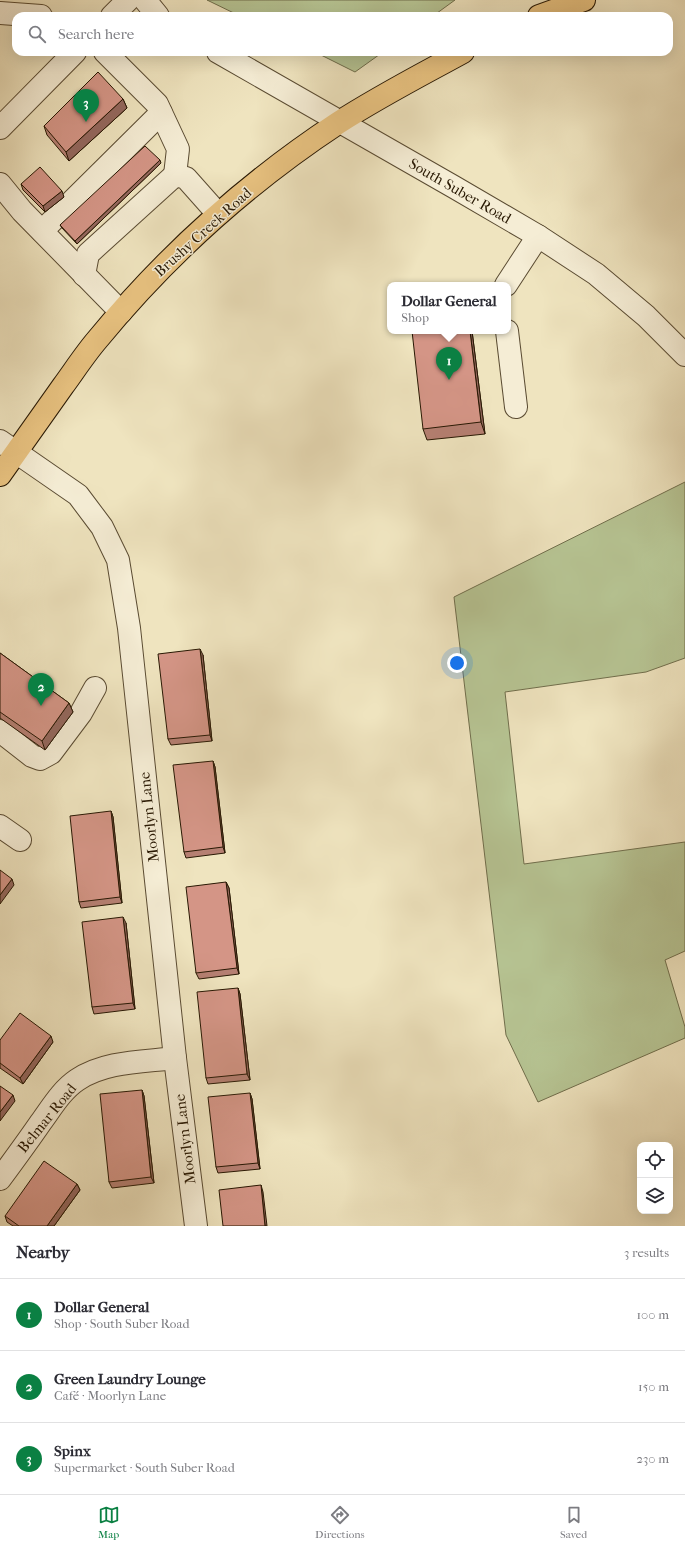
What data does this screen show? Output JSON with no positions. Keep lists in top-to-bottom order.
{
  "streets": {
    "main road": ["Brushy Creek Road"],
    "street": ["South Suber Road", "Moorlyn Lane", "Belmar Road"]
  },
  "crossings": [
    ["South Suber Road", "Brushy Creek Road"],
    ["Brushy Creek Road", "Moorlyn Lane"],
    ["Moorlyn Lane", "Belmar Road"]
  ],
  "page": {
    "search": "Search here",
    "pins": ["3", "1", "2"],
    "popup": ["Dollar General", "Shop"],
    "heading": ["Nearby", "3 results"],
    "list": [
      {
        "mark": "1",
        "name": "Dollar General",
        "note": "Shop · South Suber Road",
        "value": "100 m"
      },
      {
        "mark": "2",
        "name": "Green Laundry Lounge",
        "note": "Café · Moorlyn Lane",
        "value": "150 m"
      },
      {
        "mark": "3",
        "name": "Spinx",
        "note": "Supermarket · South Suber Road",
        "value": "230 m"
      }
    ],
    "nav": ["Map", "Directions", "Saved"]
  }
}
